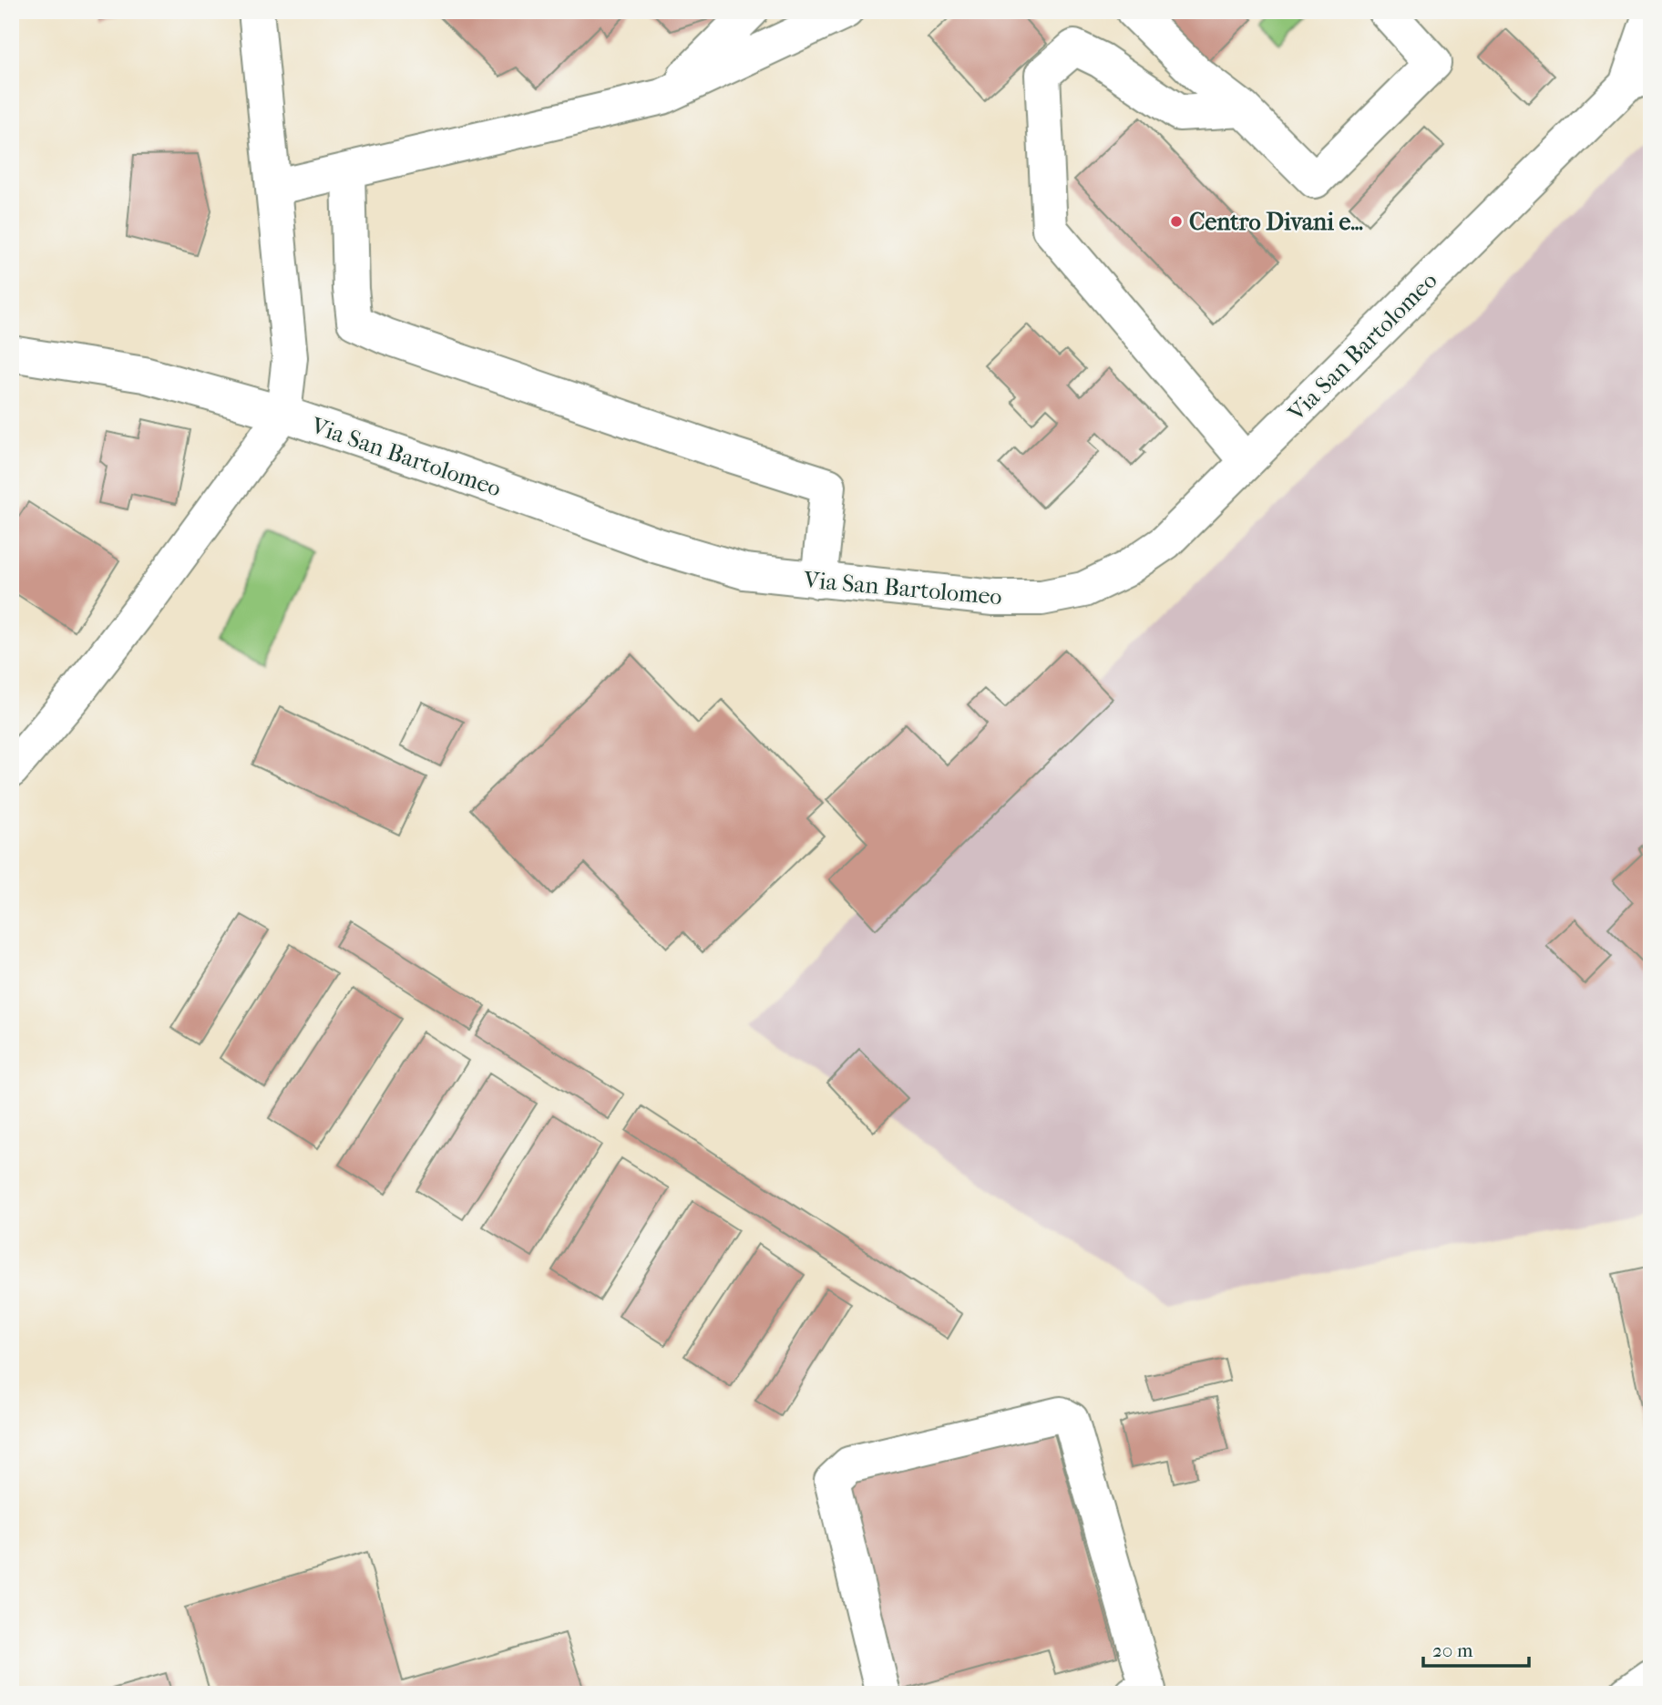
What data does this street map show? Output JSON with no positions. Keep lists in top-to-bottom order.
{
  "streets": {
    "street": ["Via San Bartolomeo"]
  },
  "places": ["Centro Divani e…"],
  "scale_bar": "20 m"
}
